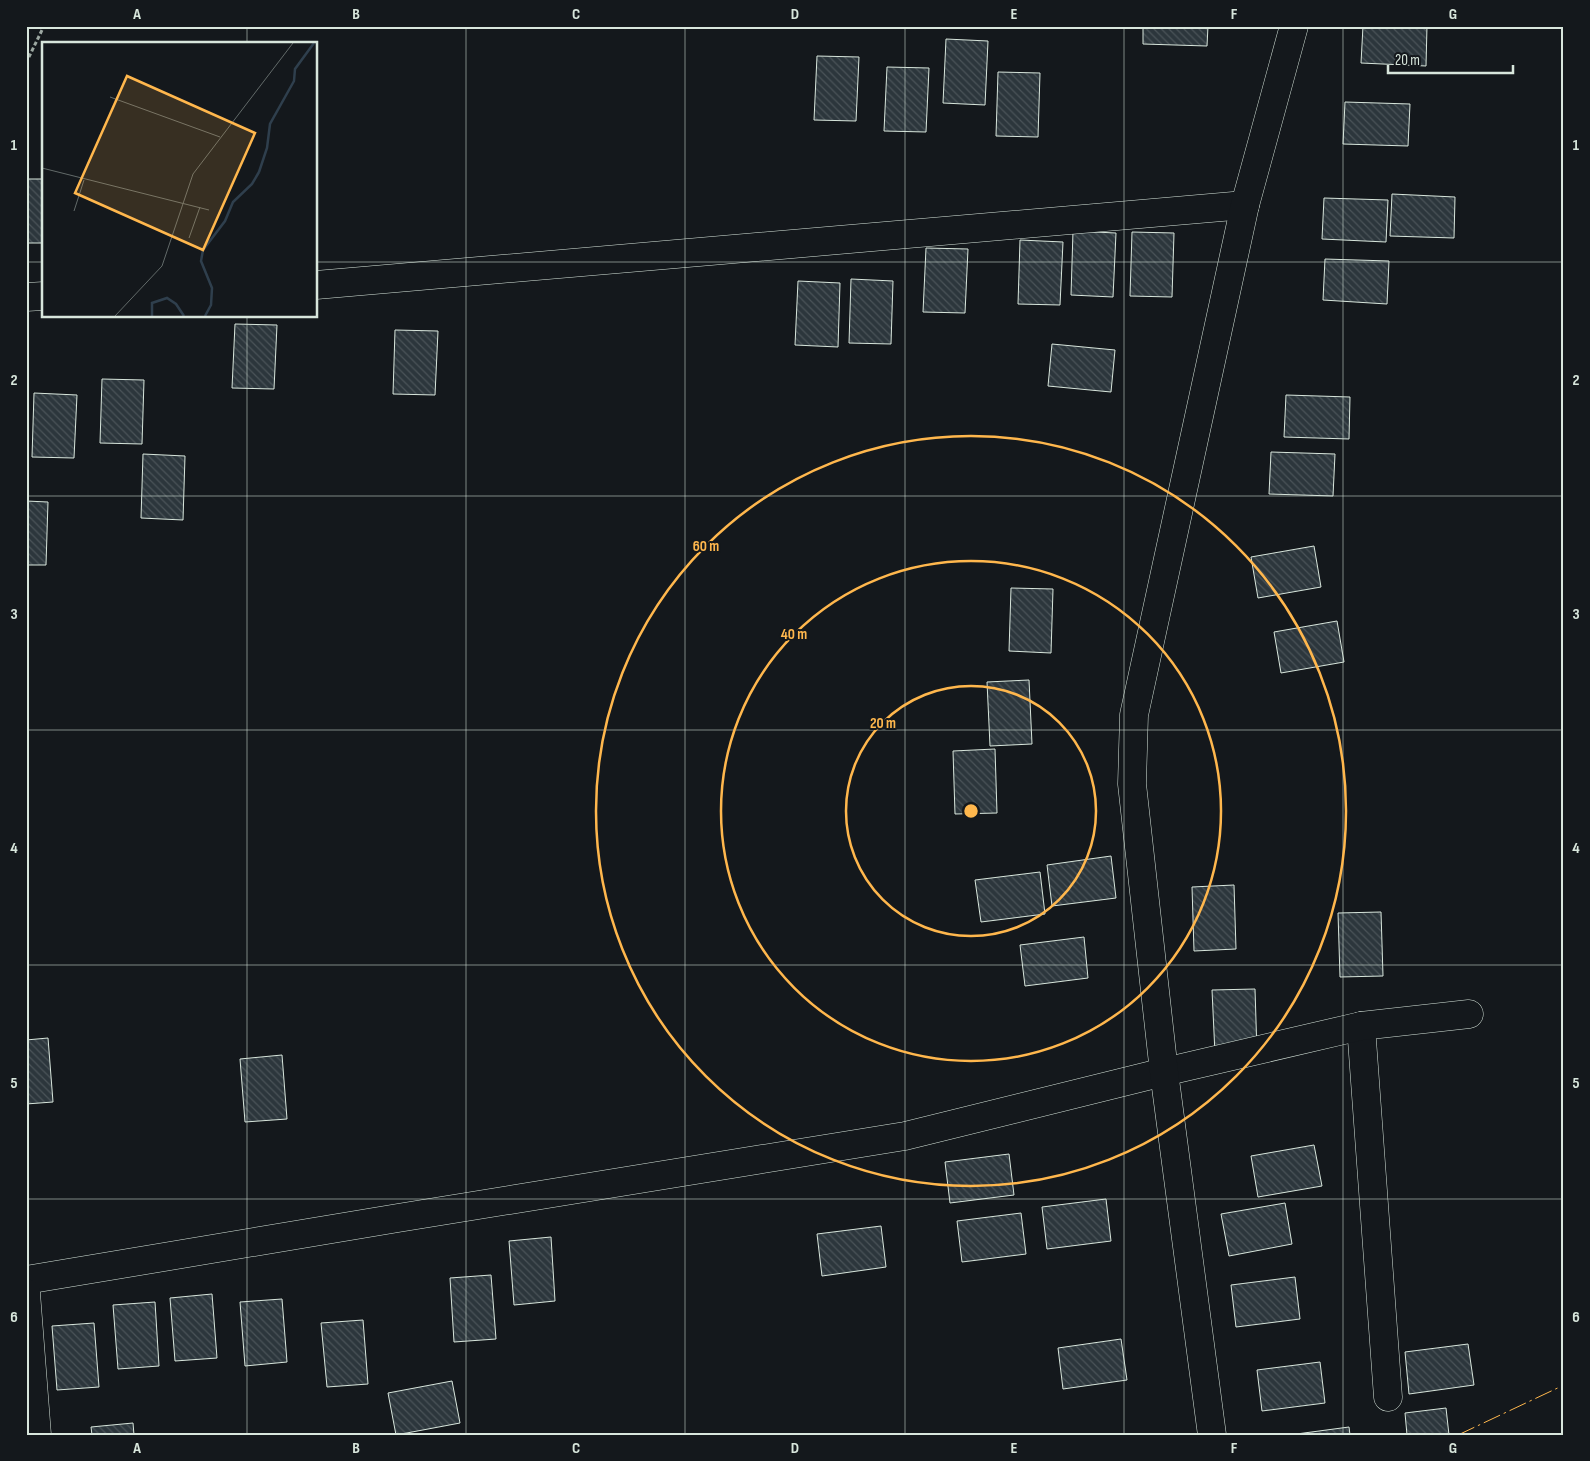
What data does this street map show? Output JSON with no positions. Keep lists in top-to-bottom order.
{
  "scale_bar": "20 m",
  "grid": {
    "columns": [
      "A",
      "B",
      "C",
      "D",
      "E",
      "F",
      "G"
    ],
    "rows": [
      "1",
      "2",
      "3",
      "4",
      "5",
      "6"
    ]
  },
  "rings": ["60 m", "40 m", "20 m"]
}
